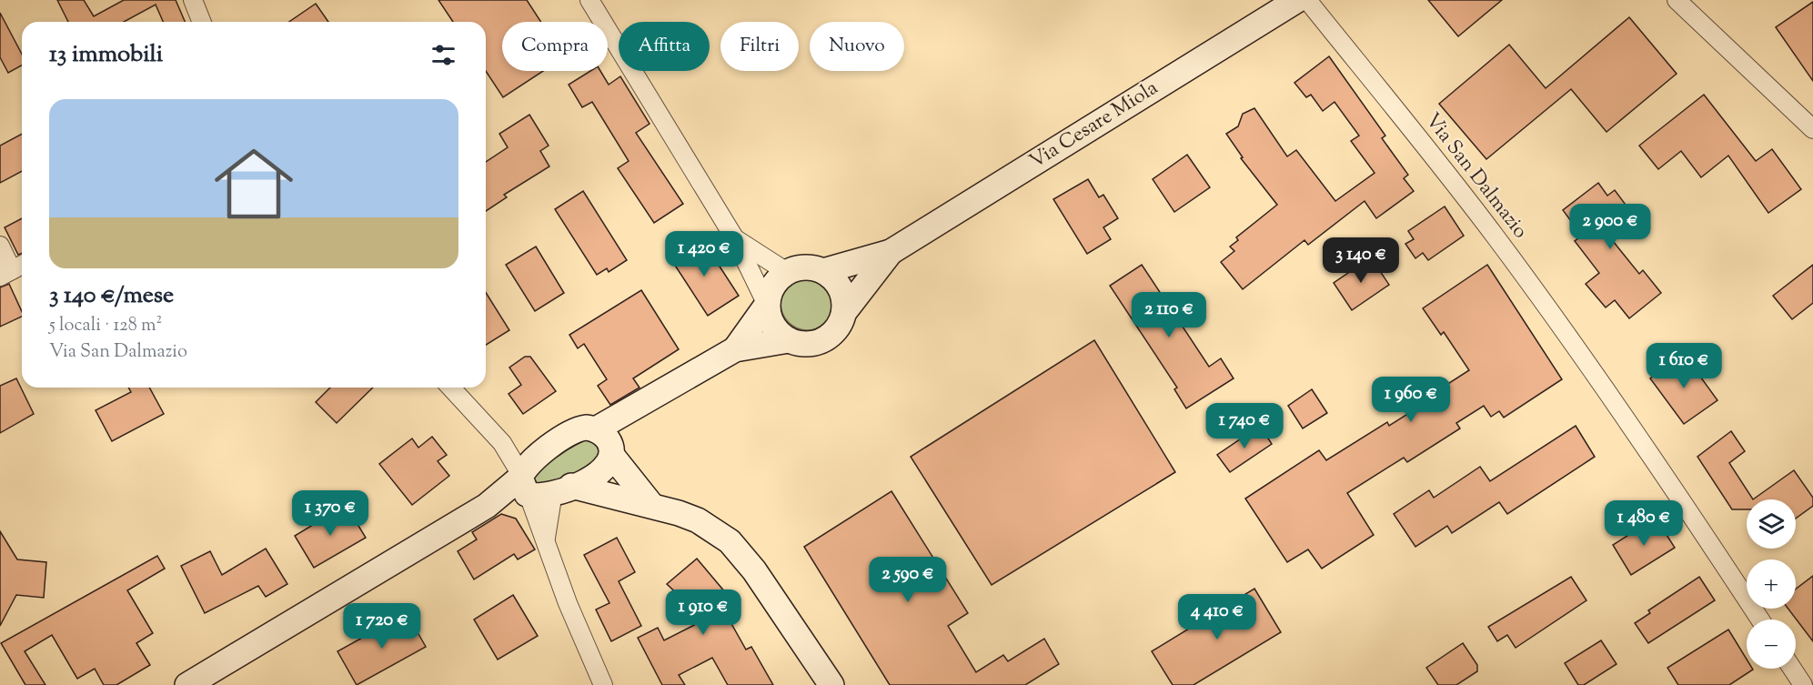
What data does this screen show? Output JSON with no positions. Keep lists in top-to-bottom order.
{
  "streets": {
    "street": ["Via Cesare Miola", "Via San Dalmazio"]
  },
  "page": {
    "chip": [
      "Compra",
      "Affitta",
      "Filtri",
      "Nuovo"
    ],
    "heading": "13 immobili",
    "list": [
      {
        "name": "3 140 €/mese",
        "note": "5 locali · 128 m² · Via San Dalmazio"
      }
    ],
    "price": [
      "2 900 €",
      "1 420 €",
      "3 140 €",
      "2 110 €",
      "1 610 €",
      "1 960 €",
      "1 740 €",
      "1 370 €",
      "1 480 €",
      "2 590 €",
      "1 910 €",
      "4 410 €",
      "1 720 €"
    ],
    "map_buttons": ["+", "−"]
  }
}
